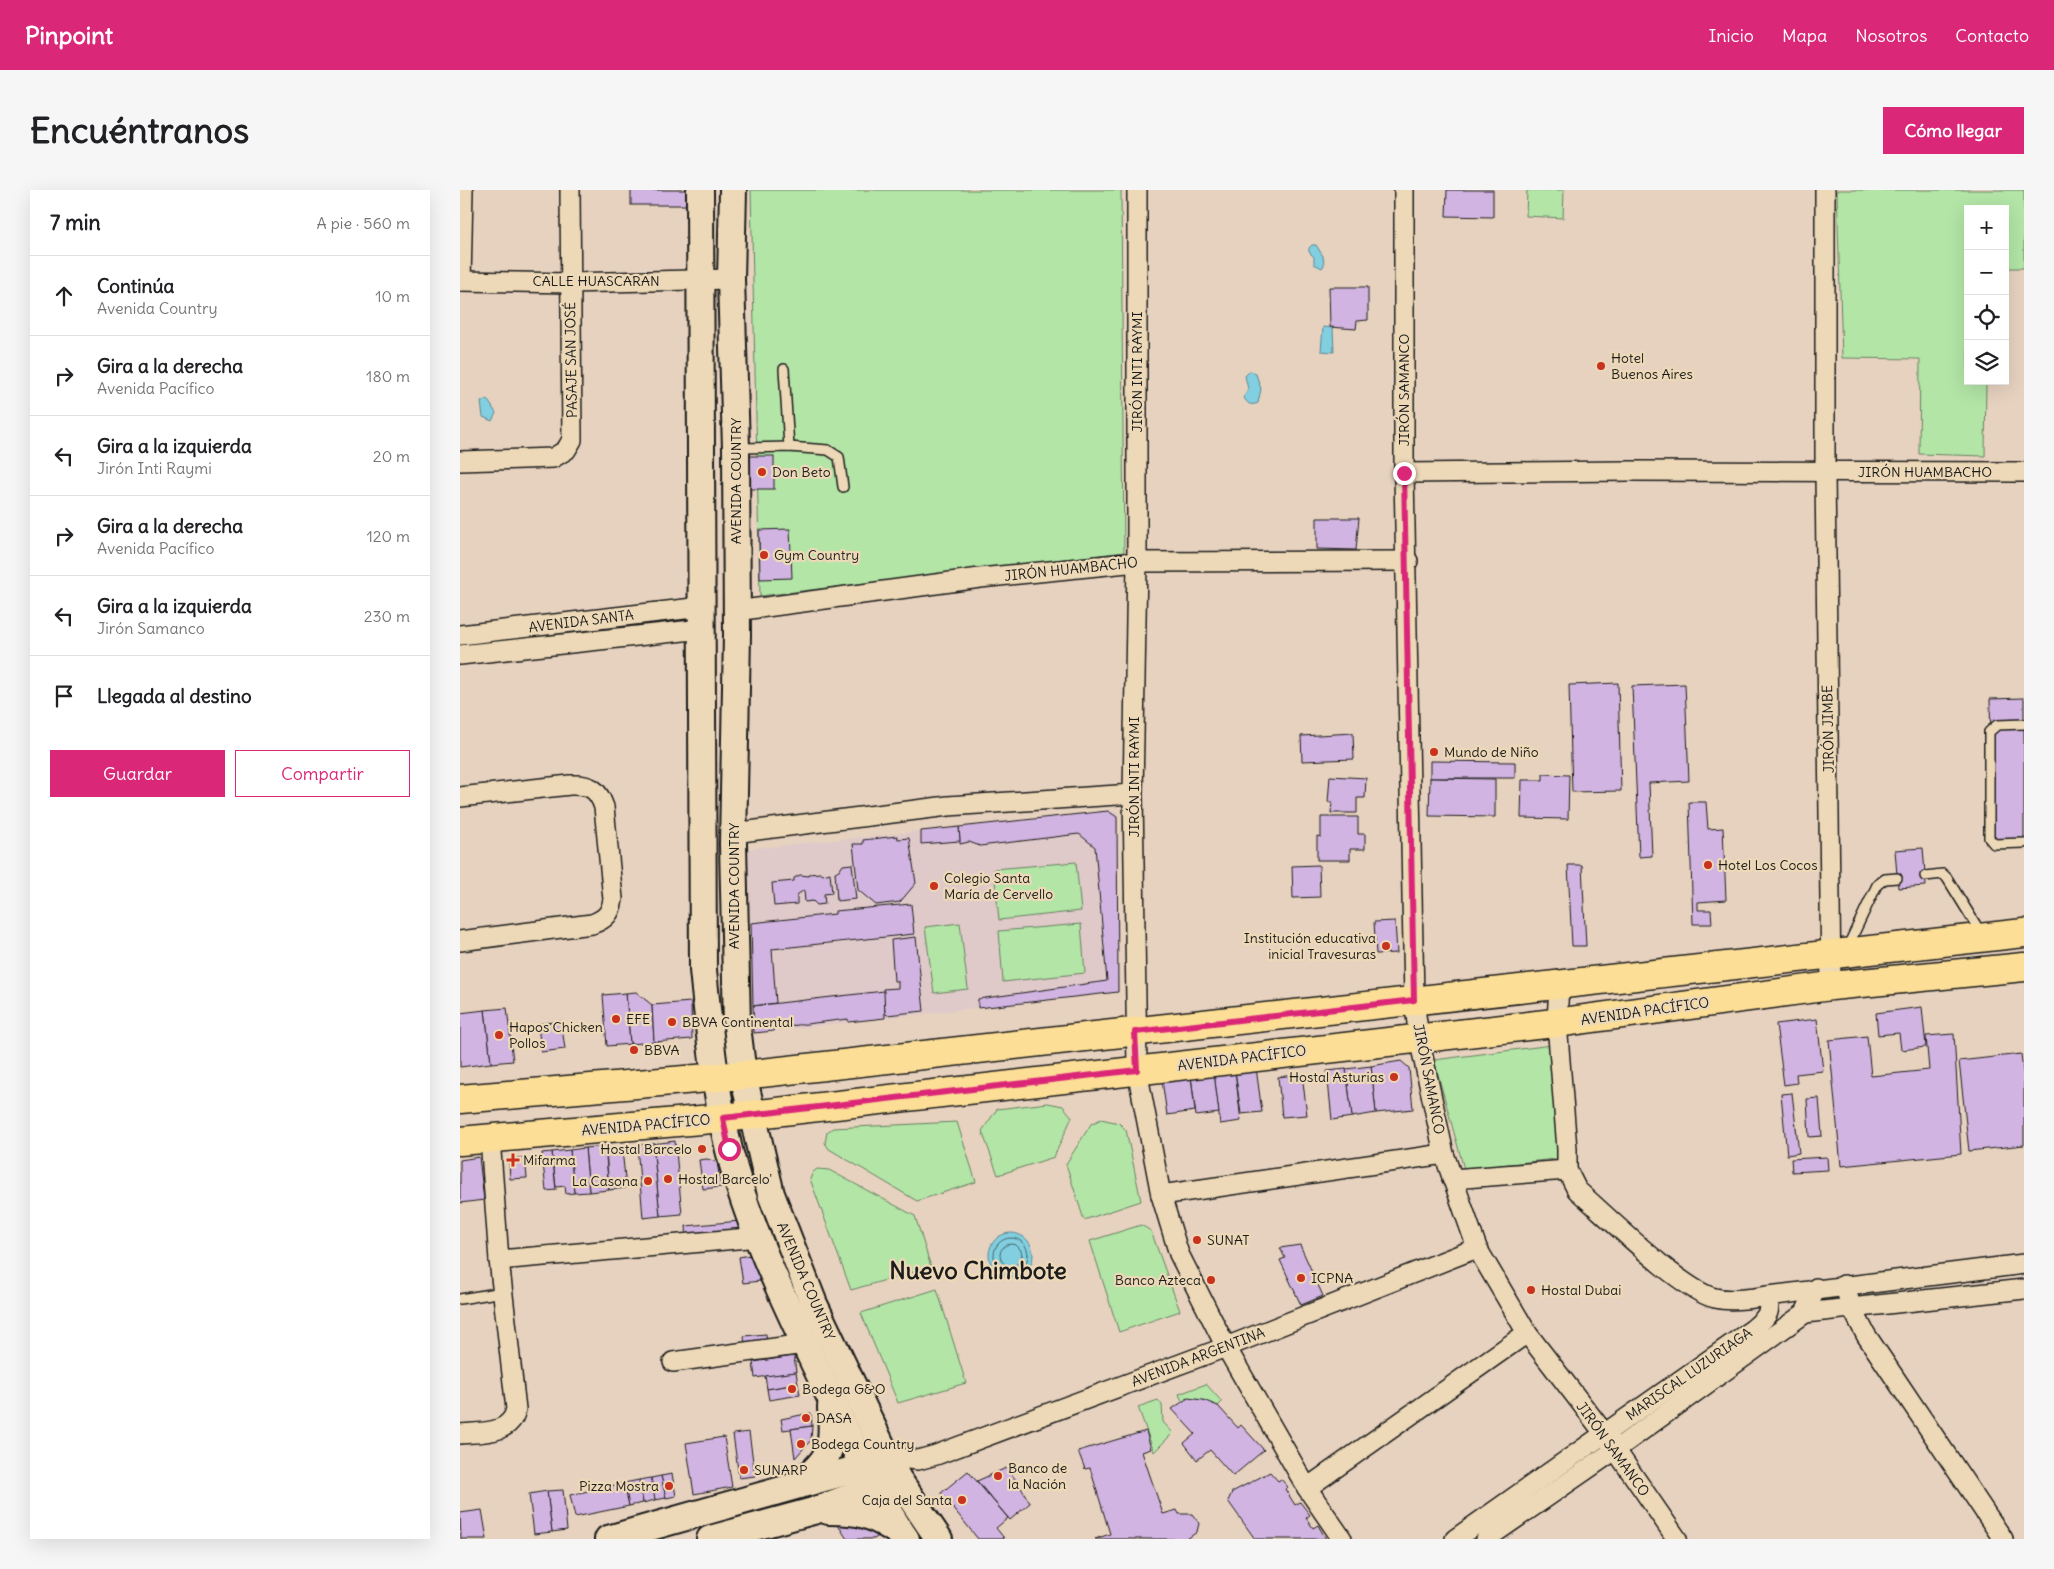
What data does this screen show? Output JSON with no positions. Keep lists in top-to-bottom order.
{
  "streets": {
    "main road": ["AVENIDA COUNTRY", "AVENIDA PACÍFICO", "AVENIDA ARGENTINA"],
    "street": [
      "CALLE HUASCARAN",
      "PASAJE SAN JOSÉ",
      "JIRÓN INTI RAYMI",
      "JIRÓN SAMANCO",
      "JIRÓN HUAMBACHO",
      "AVENIDA SANTA",
      "JIRÓN JIMBE",
      "MARISCAL LUZURIAGA"
    ]
  },
  "crossings": [
    ["CALLE HUASCARAN", "PASAJE SAN JOSÉ"],
    ["CALLE HUASCARAN", "AVENIDA COUNTRY"],
    ["JIRÓN INTI RAYMI", "JIRÓN HUAMBACHO"],
    ["JIRÓN INTI RAYMI", "AVENIDA PACÍFICO"],
    ["JIRÓN INTI RAYMI", "AVENIDA ARGENTINA"],
    ["JIRÓN SAMANCO", "JIRÓN HUAMBACHO"],
    ["JIRÓN SAMANCO", "AVENIDA PACÍFICO"],
    ["JIRÓN SAMANCO", "AVENIDA ARGENTINA"],
    ["JIRÓN SAMANCO", "MARISCAL LUZURIAGA"],
    ["JIRÓN HUAMBACHO", "AVENIDA COUNTRY"],
    ["JIRÓN HUAMBACHO", "JIRÓN JIMBE"],
    ["AVENIDA COUNTRY", "AVENIDA SANTA"],
    ["AVENIDA COUNTRY", "AVENIDA PACÍFICO"],
    ["AVENIDA COUNTRY", "AVENIDA ARGENTINA"],
    ["JIRÓN JIMBE", "AVENIDA PACÍFICO"]
  ],
  "districts": ["Nuevo Chimbote"],
  "places": {
    "other": [
      "Hotel Buenos Aires",
      "Don Beto",
      "Gym Country",
      "Mundo de Niño",
      "Hotel Los Cocos",
      "Colegio Santa María de Cervello",
      "Institución educativa inicial Travesuras",
      "EFE",
      "BBVA Continental",
      "Hapos Chicken Pollos",
      "BBVA",
      "Hostal Asturias",
      "Hostal Barcelo",
      "Hostal Barcelo'",
      "La Casona",
      "SUNAT",
      "ICPNA",
      "Banco Azteca",
      "Hostal Dubai",
      "Bodega G&O",
      "DASA",
      "Bodega Country",
      "SUNARP",
      "Banco de la Nación",
      "Pizza Mostra",
      "Caja del Santa"
    ],
    "health": ["Mifarma"]
  },
  "page": {
    "header": "Pinpoint",
    "nav": [
      "Inicio",
      "Mapa",
      "Nosotros",
      "Contacto"
    ],
    "buttons": [
      "Cómo llegar",
      ["Guardar", "Compartir"]
    ],
    "title": "Encuéntranos",
    "heading": ["7 min", "A pie · 560 m"],
    "map_buttons": ["+", "−"],
    "list": [
      ["Continúa", "Avenida Country", "10 m"],
      ["Gira a la derecha", "Avenida Pacífico", "180 m"],
      ["Gira a la izquierda", "Jirón Inti Raymi", "20 m"],
      ["Gira a la derecha", "Avenida Pacífico", "120 m"],
      ["Gira a la izquierda", "Jirón Samanco", "230 m"],
      "Llegada al destino"
    ]
  }
}
